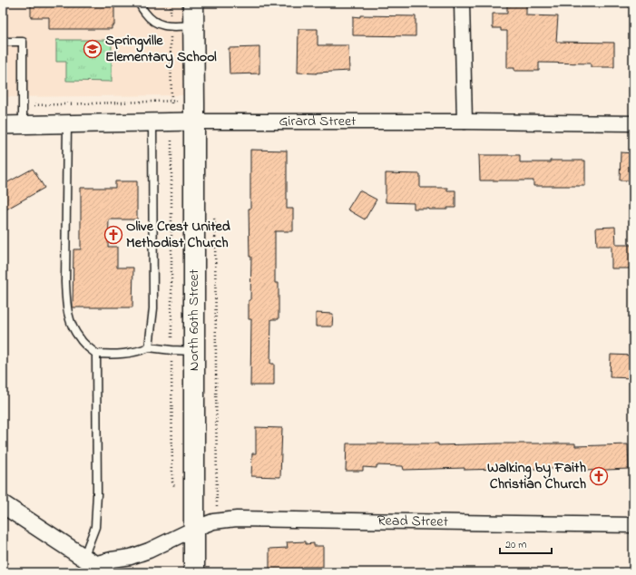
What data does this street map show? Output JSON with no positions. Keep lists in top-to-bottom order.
{
  "streets": {
    "main road": ["North 60th Street"],
    "street": ["Girard Street", "Read Street"]
  },
  "crossings": [
    ["Girard Street", "North 60th Street"],
    ["North 60th Street", "Read Street"]
  ],
  "places": {
    "school or university": ["Springville Elementary School"],
    "church": ["Olive Crest United Methodist Church", "Walking by Faith Christian Church"]
  },
  "scale_bar": "20 m"
}
